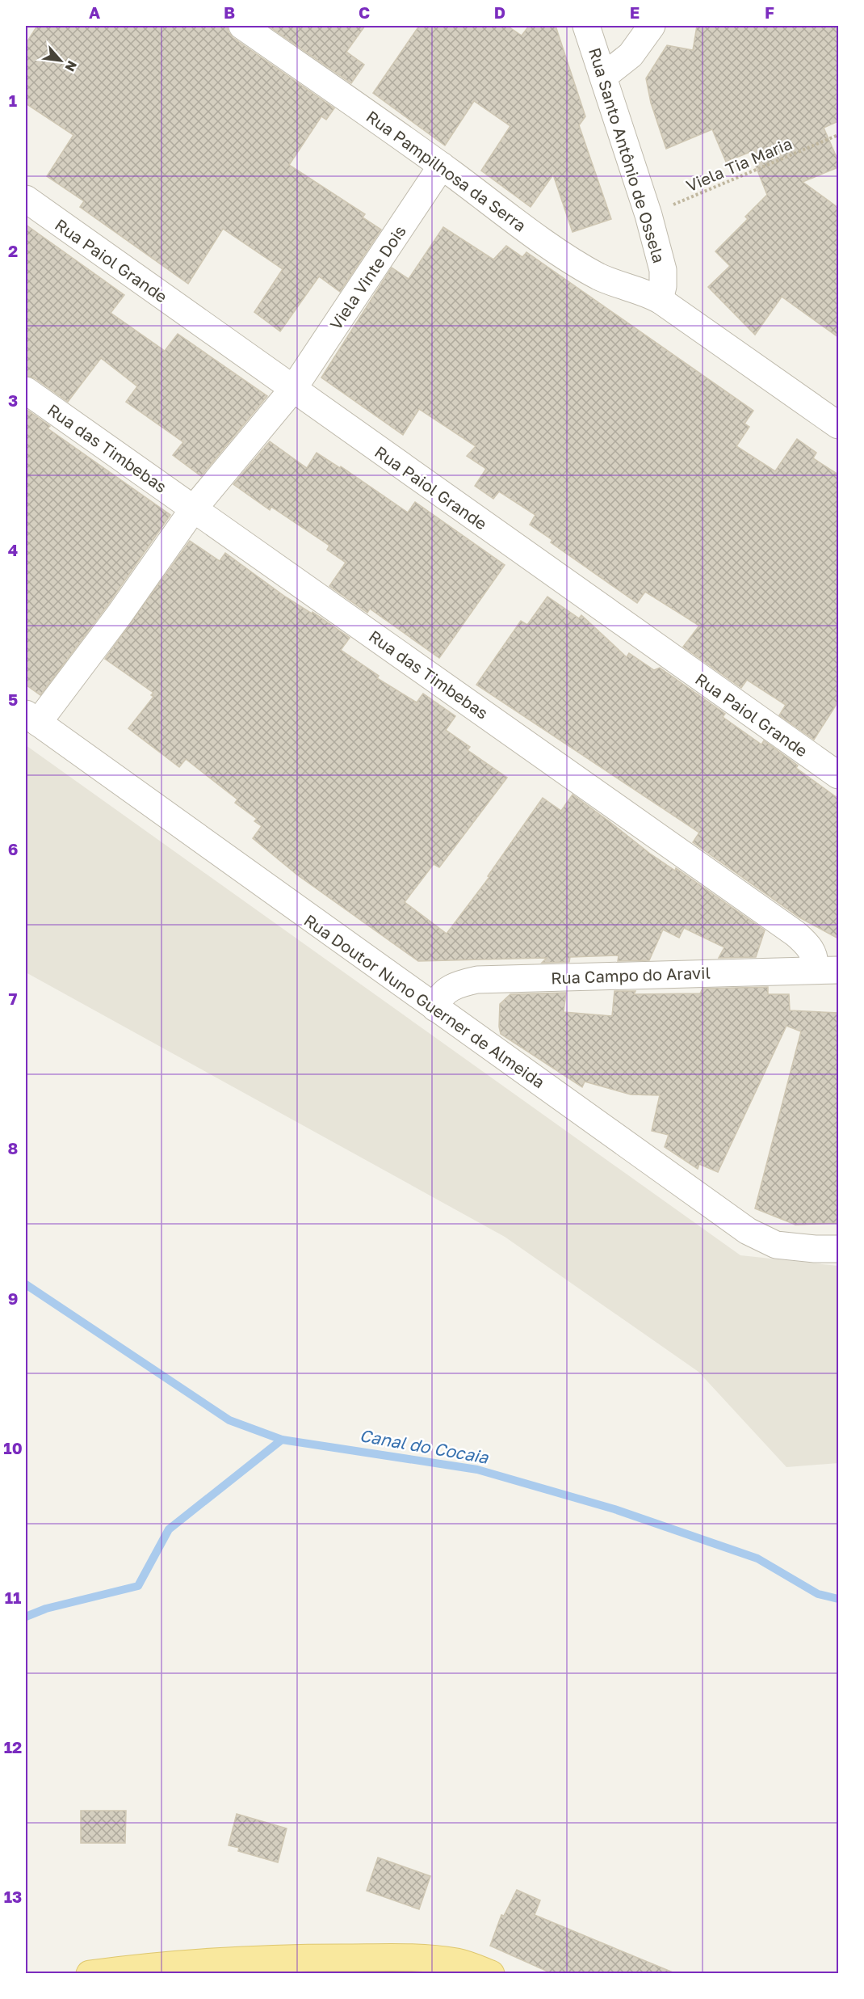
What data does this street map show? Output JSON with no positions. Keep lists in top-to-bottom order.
{
  "streets": {
    "street": [
      "Rua Santo Antônio de Ossela",
      "Rua Pampilhosa da Serra",
      "Rua Paiol Grande",
      "Viela Vinte Dois",
      "Rua das Timbebas",
      "Rua Campo do Aravil",
      "Rua Doutor Nuno Guerner de Almeida"
    ],
    "path": ["Viela Tia Maria"]
  },
  "crossings": [
    ["Rua Santo Antônio de Ossela", "Viela Tia Maria"],
    ["Rua Santo Antônio de Ossela", "Rua Pampilhosa da Serra"],
    ["Rua Pampilhosa da Serra", "Viela Vinte Dois"],
    ["Rua Paiol Grande", "Viela Vinte Dois"],
    ["Viela Vinte Dois", "Rua das Timbebas"],
    ["Viela Vinte Dois", "Rua Doutor Nuno Guerner de Almeida"],
    ["Rua das Timbebas", "Rua Campo do Aravil"],
    ["Rua Campo do Aravil", "Rua Doutor Nuno Guerner de Almeida"]
  ],
  "water": ["Canal do Cocaia"],
  "north": "bottom right",
  "grid": {
    "columns": [
      "A",
      "B",
      "C",
      "D",
      "E",
      "F"
    ],
    "rows": [
      "1",
      "2",
      "3",
      "4",
      "5",
      "6",
      "7",
      "8",
      "9",
      "10",
      "11",
      "12",
      "13"
    ]
  }
}
